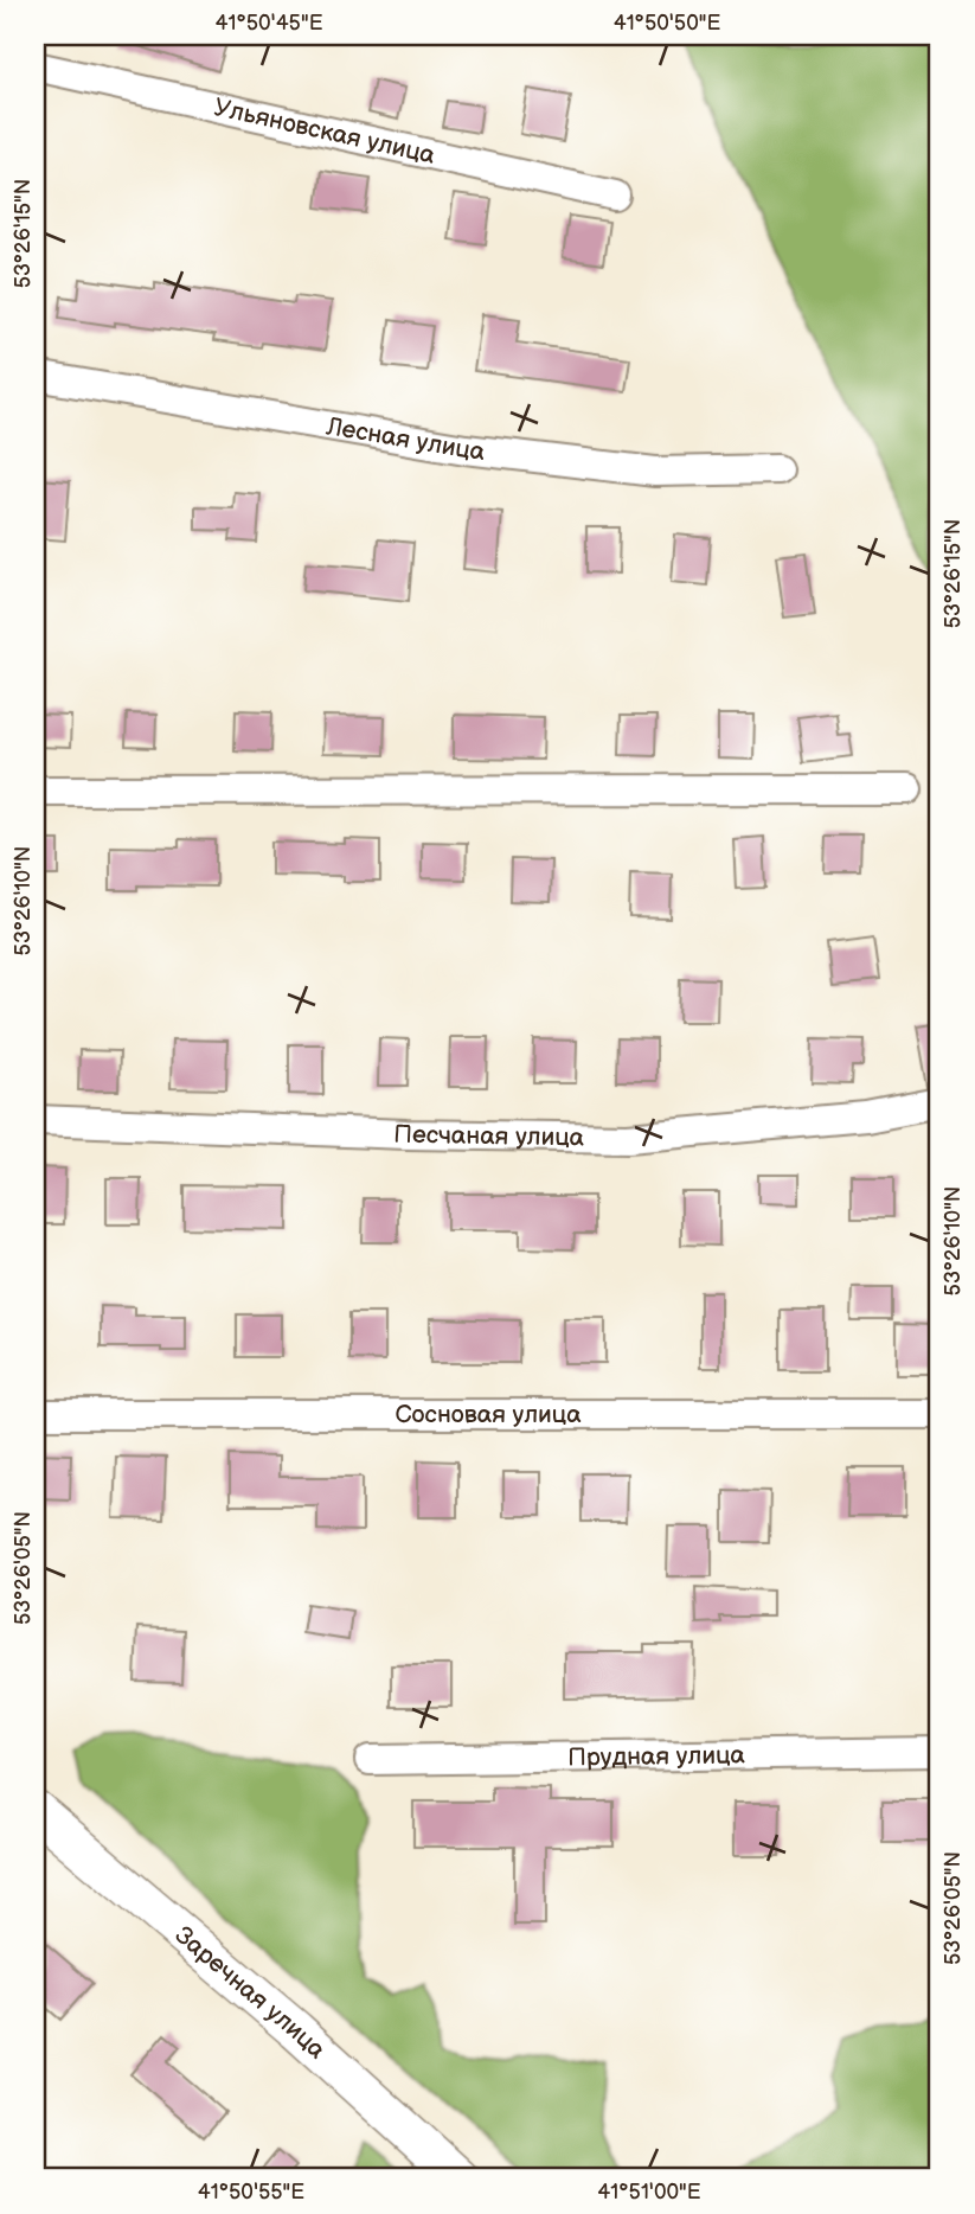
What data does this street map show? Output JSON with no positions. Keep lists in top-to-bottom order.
{
  "streets": {
    "main road": ["Заречная улица"],
    "street": [
      "Ульяновская улица",
      "Лесная улица",
      "Песчаная улица",
      "Сосновая улица",
      "Прудная улица"
    ]
  },
  "coordinates": [
    "41°50'45\"E",
    "41°50'50\"E",
    "53°26'15\"N",
    "53°26'10\"N",
    "53°26'05\"N",
    "41°50'55\"E",
    "41°51'00\"E"
  ]
}
